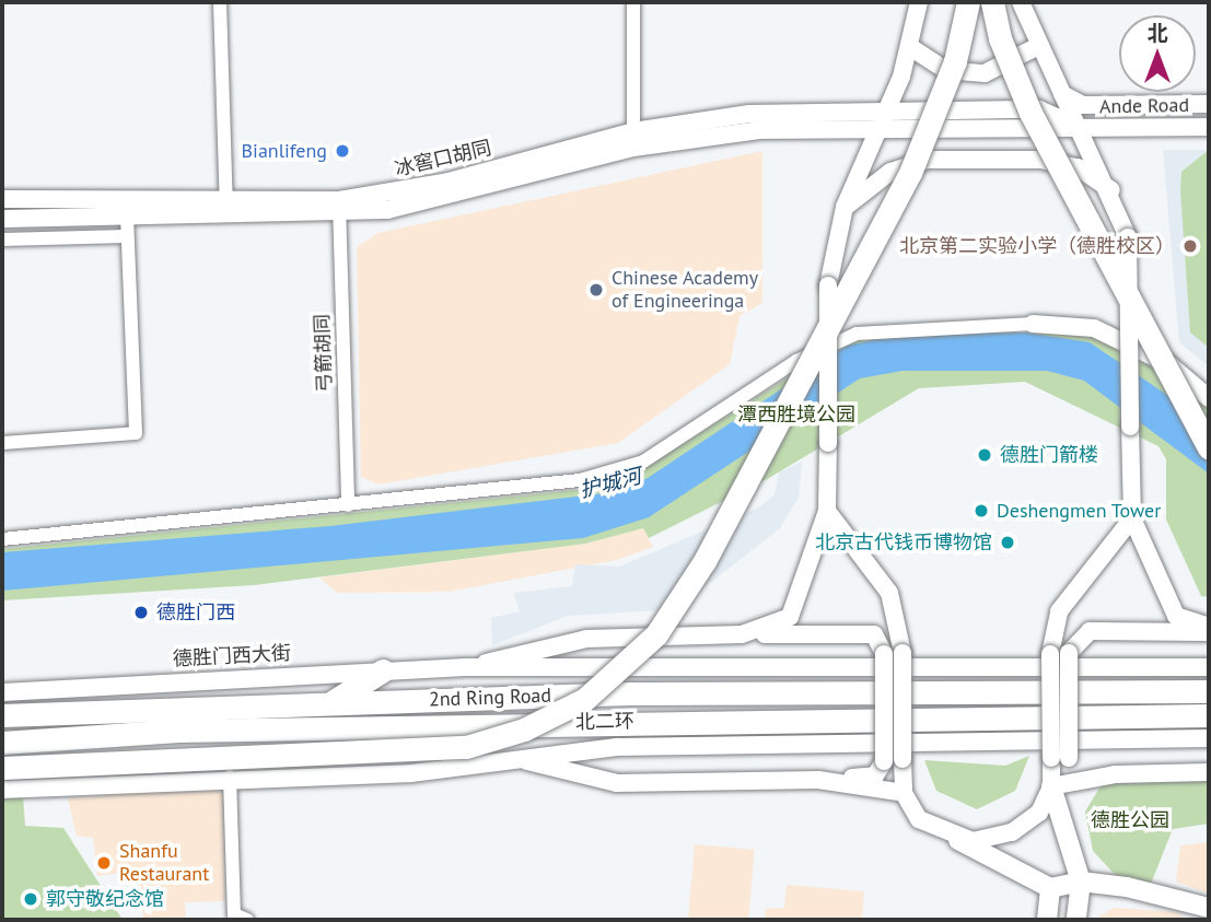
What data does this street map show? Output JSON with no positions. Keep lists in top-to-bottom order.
{
  "streets": {
    "highway": ["2nd Ring Road", "北二环"],
    "street": [
      "Ande Road",
      "冰窖口胡同",
      "弓箭胡同",
      "德胜门西大街"
    ]
  },
  "crossings": [
    ["Ande Road", "冰窖口胡同"],
    ["冰窖口胡同", "弓箭胡同"]
  ],
  "water": ["护城河"],
  "parks": ["潭西胜境公园", "德胜公园"],
  "places": [
    "Bianlifeng",
    "北京第二实验小学（德胜校区）",
    "Chinese Academy of Engineeringa",
    "德胜门箭楼",
    "Deshengmen Tower",
    "北京古代钱币博物馆",
    "德胜门西",
    "Shanfu Restaurant",
    "郭守敬纪念馆"
  ],
  "north": "top"
}
